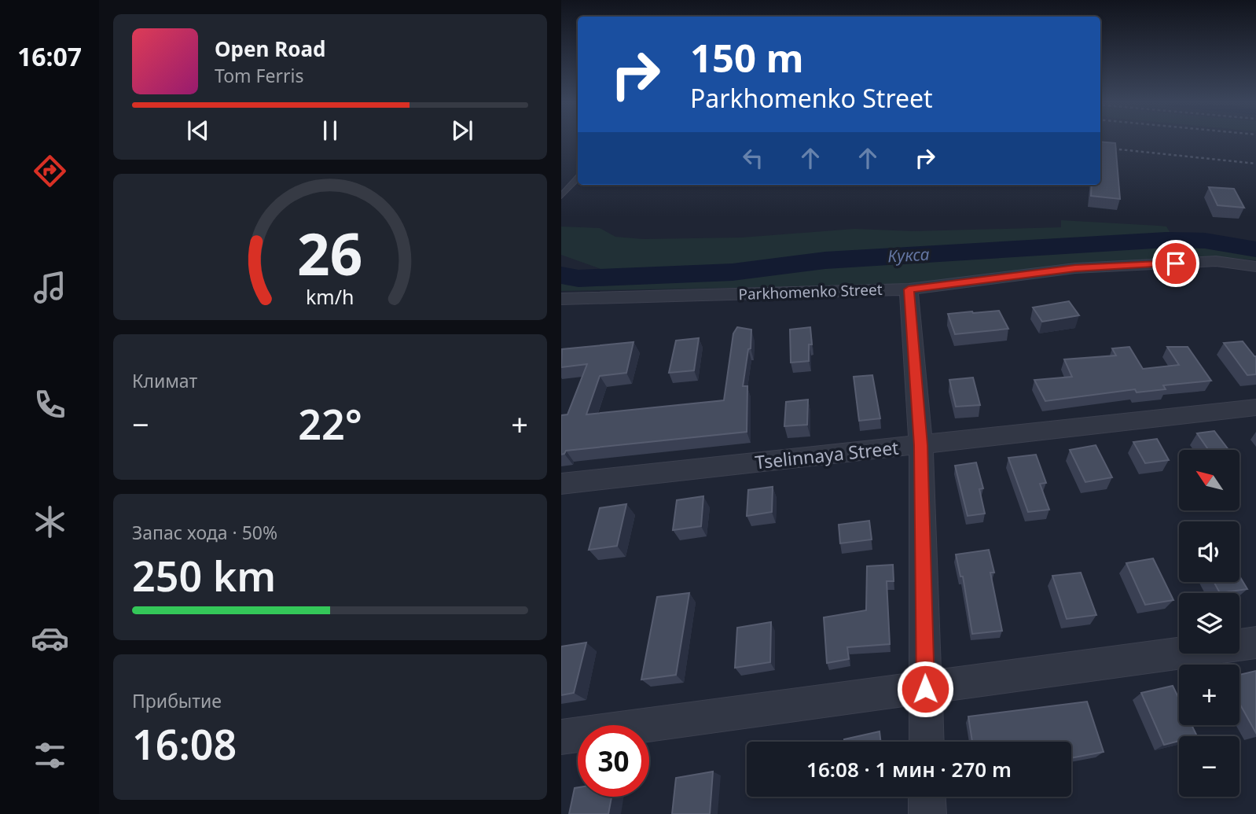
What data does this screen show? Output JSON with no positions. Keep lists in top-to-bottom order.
{
  "streets": {
    "street": ["Parkhomenko Street", "Tselinnaya Street"]
  },
  "water": ["Кукса"],
  "north": "top left",
  "page": {
    "tabs": "16:07",
    "turn": ["150 m", "Parkhomenko Street"],
    "song": ["Open Road", "Tom Ferris"],
    "tile": [
      "Климат",
      ["Запас хода · 50%", "250 km"],
      ["Прибытие", "16:08"]
    ],
    "heat": ["−", "22°", "+"],
    "map_buttons": ["+", "−"],
    "limit": "30",
    "trip": "16:08 · 1 мин · 270 m",
    "gauge": ["26", "km/h"]
  }
}
